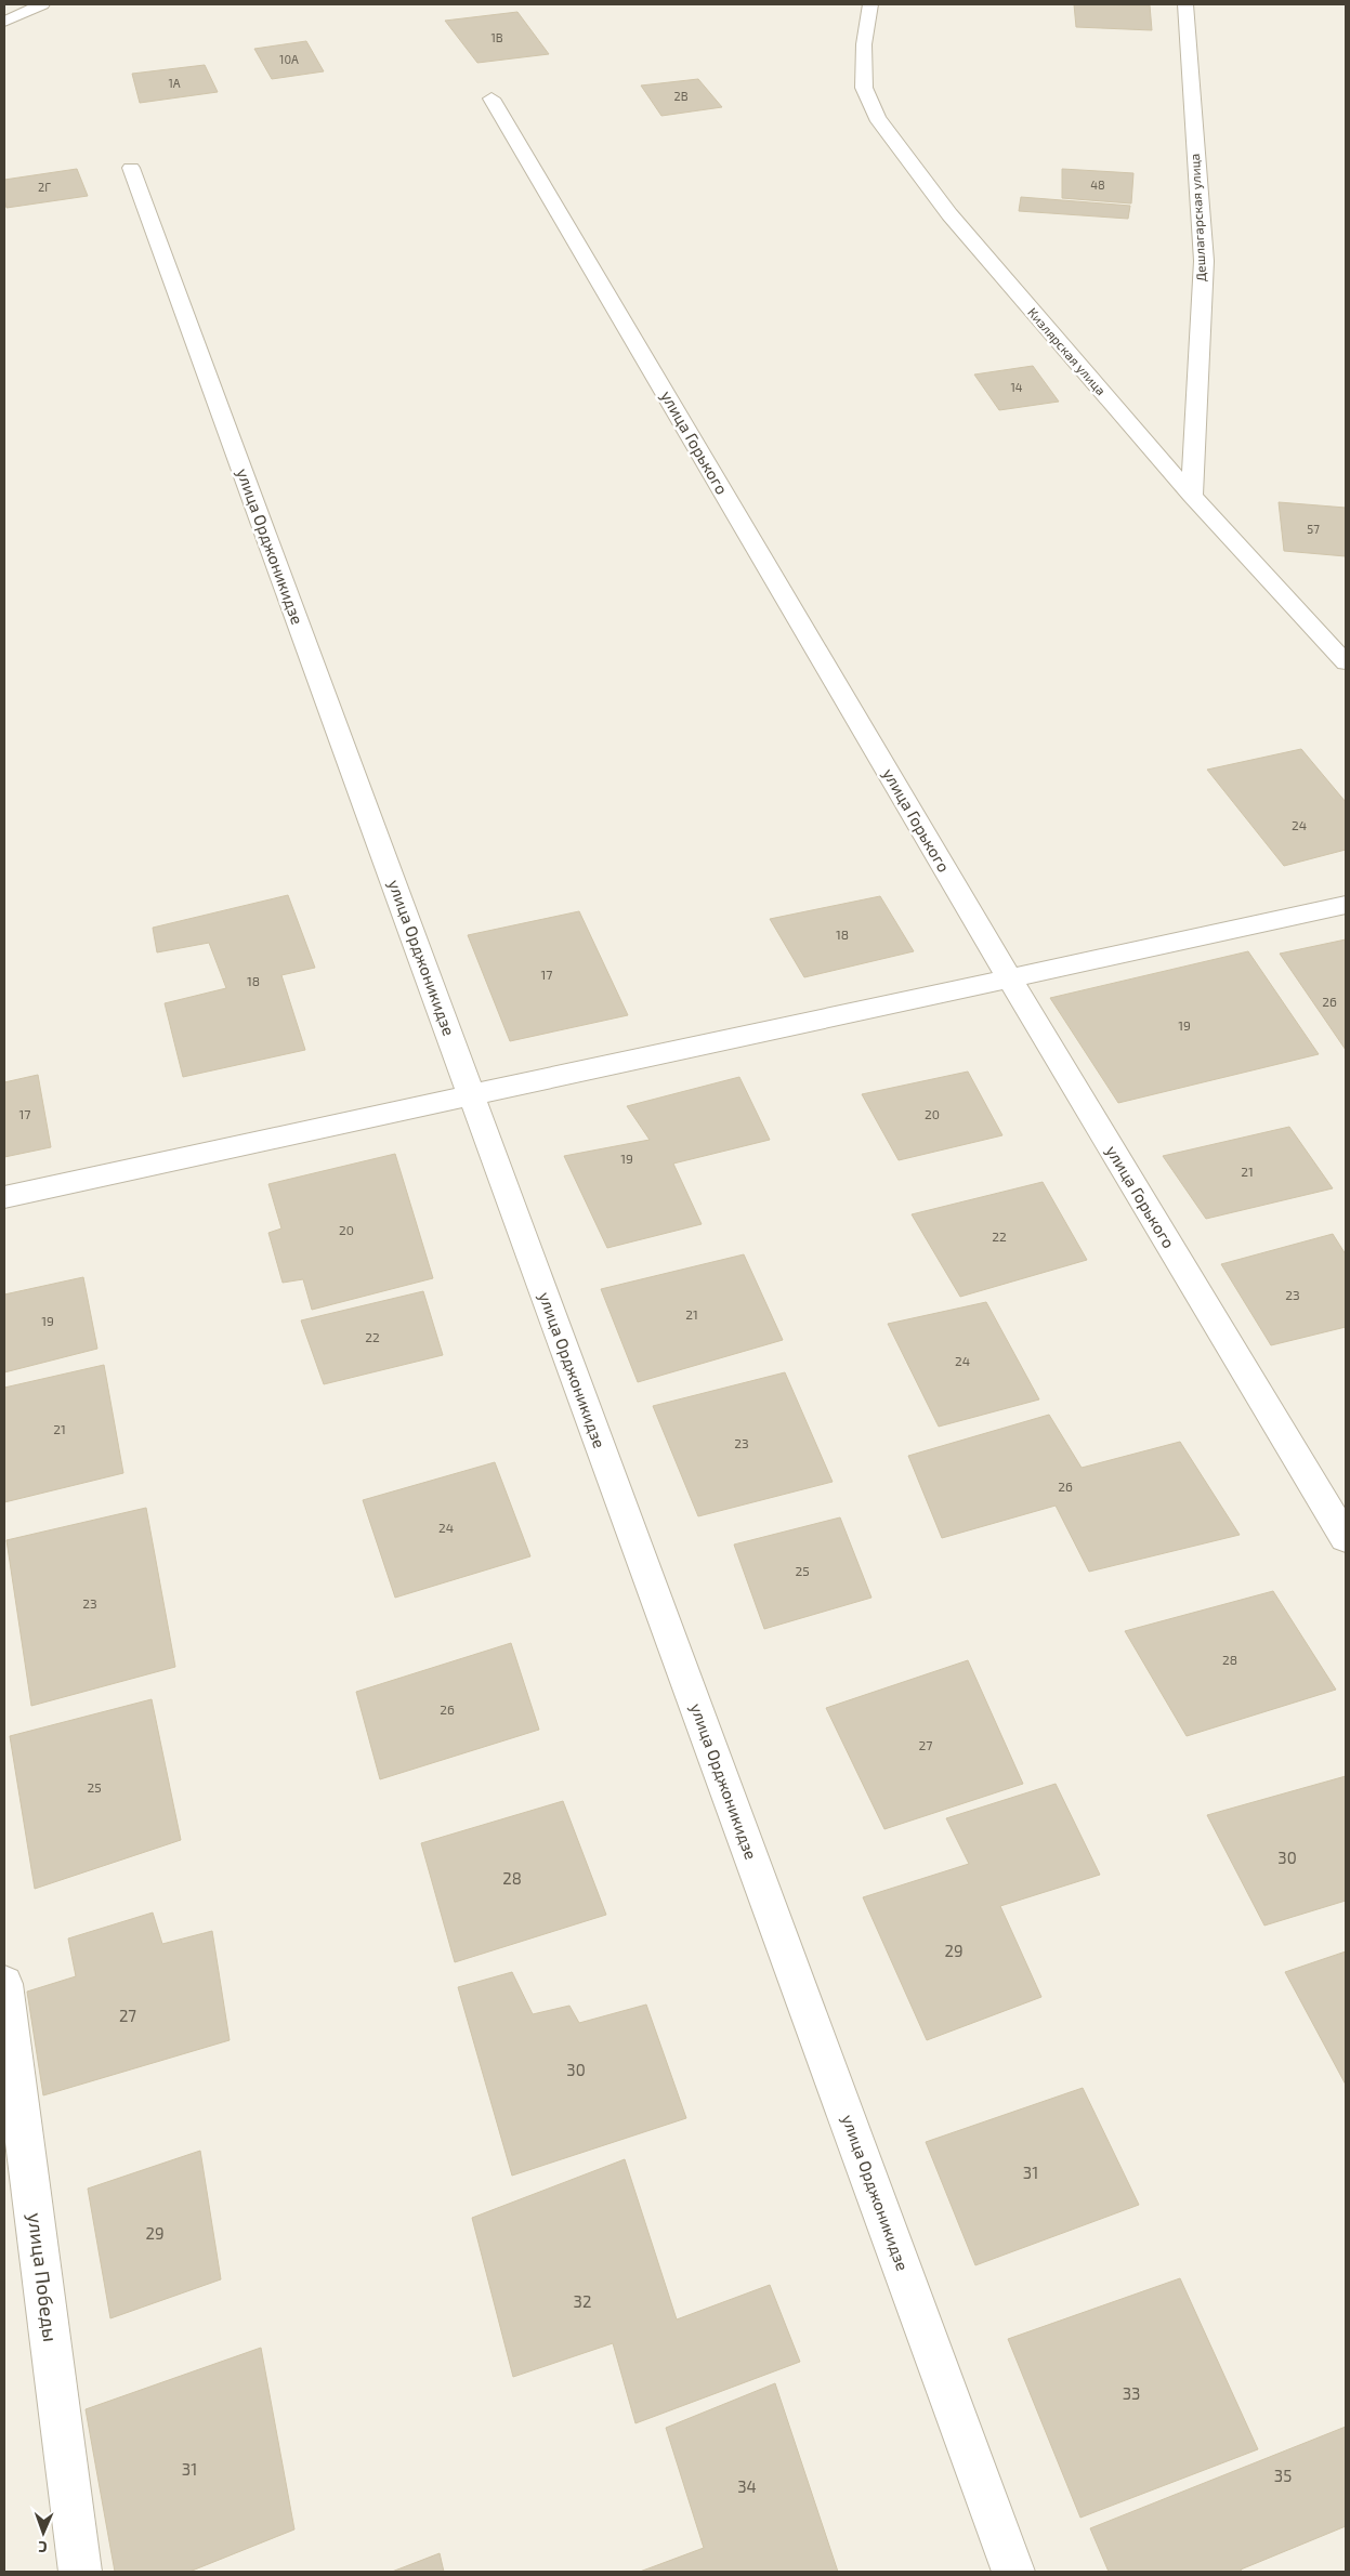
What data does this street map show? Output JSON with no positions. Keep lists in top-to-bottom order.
{
  "streets": {
    "street": [
      "Дешлагарская улица",
      "Кизлярская улица",
      "улица Горького",
      "улица Орджоникидзе",
      "улица Победы"
    ]
  },
  "crossings": [
    ["Дешлагарская улица", "Кизлярская улица"]
  ],
  "house_numbers": [
    "1В",
    "10А",
    "1А",
    "2В",
    "48",
    "2Г",
    "14",
    "57",
    "24",
    "18",
    "17",
    "18",
    "26",
    "19",
    "17",
    "20",
    "19",
    "21",
    "20",
    "22",
    "23",
    "21",
    "19",
    "22",
    "24",
    "21",
    "23",
    "26",
    "24",
    "25",
    "23",
    "28",
    "26",
    "27",
    "25",
    "30",
    "28",
    "29",
    "27",
    "30",
    "31",
    "29",
    "32",
    "33",
    "31",
    "35",
    "34"
  ],
  "north": "bottom"
}
